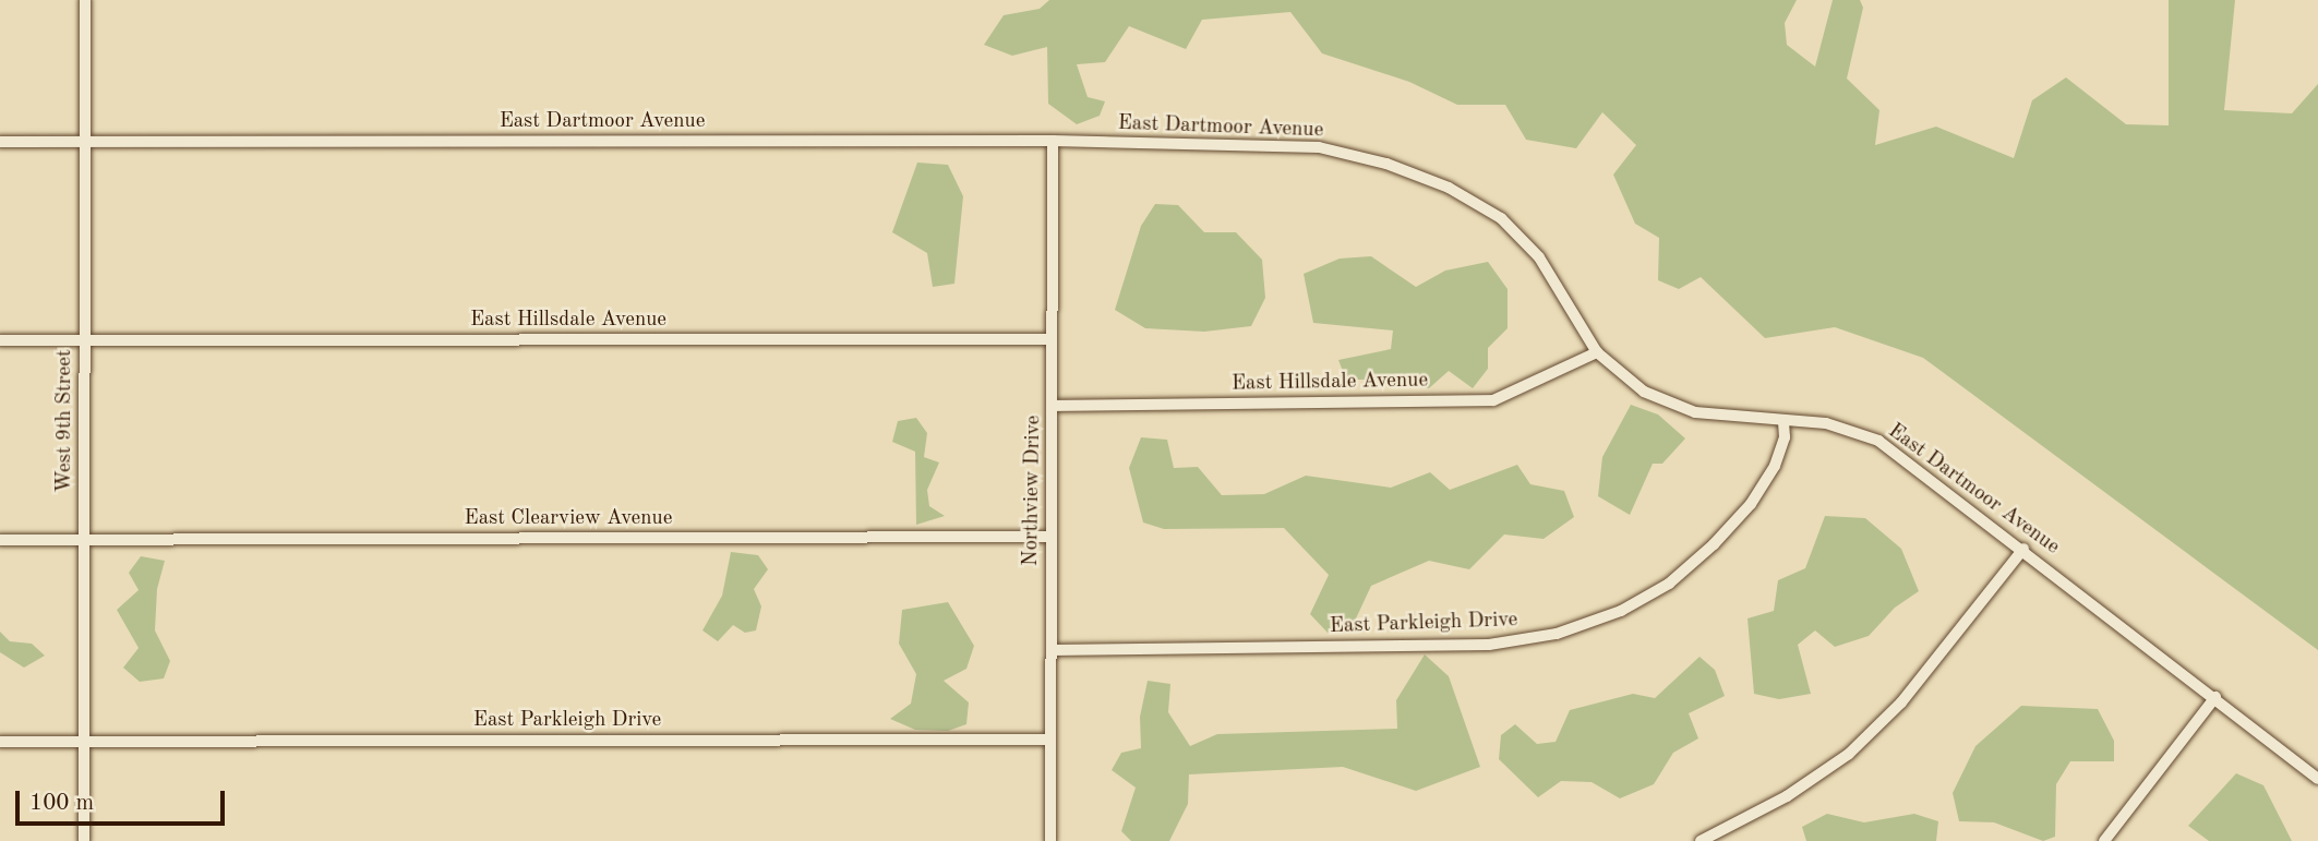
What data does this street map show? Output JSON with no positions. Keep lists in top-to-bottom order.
{
  "streets": {
    "street": [
      "East Dartmoor Avenue",
      "East Hillsdale Avenue",
      "West 9th Street",
      "Northview Drive",
      "East Clearview Avenue",
      "East Parkleigh Drive"
    ]
  },
  "crossings": [
    ["East Dartmoor Avenue", "East Hillsdale Avenue"],
    ["East Dartmoor Avenue", "West 9th Street"],
    ["East Dartmoor Avenue", "Northview Drive"],
    ["East Dartmoor Avenue", "East Parkleigh Drive"],
    ["East Hillsdale Avenue", "West 9th Street"],
    ["East Hillsdale Avenue", "Northview Drive"],
    ["West 9th Street", "East Clearview Avenue"],
    ["West 9th Street", "East Parkleigh Drive"],
    ["Northview Drive", "East Clearview Avenue"],
    ["Northview Drive", "East Parkleigh Drive"]
  ],
  "scale_bar": "100 m"
}
